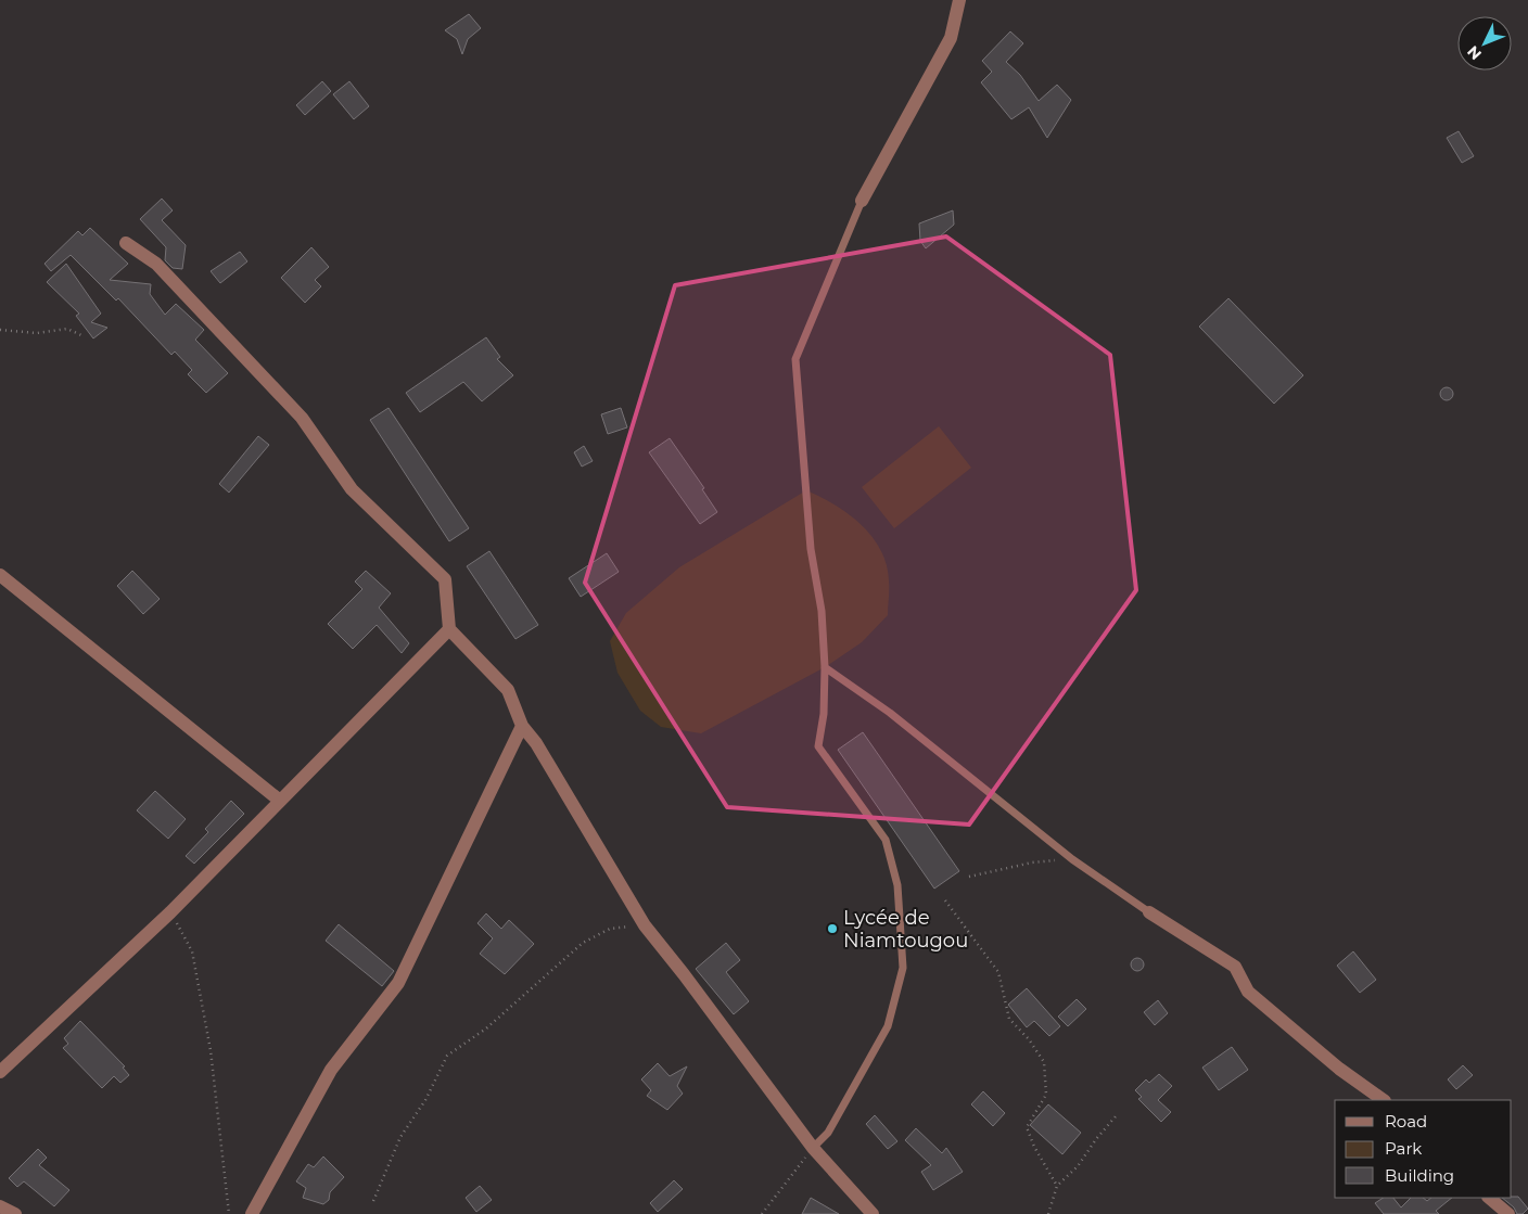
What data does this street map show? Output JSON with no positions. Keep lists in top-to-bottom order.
{
  "places": ["Lycée de Niamtougou"],
  "legend": ["Road", "Park", "Building"],
  "north": "bottom left"
}
